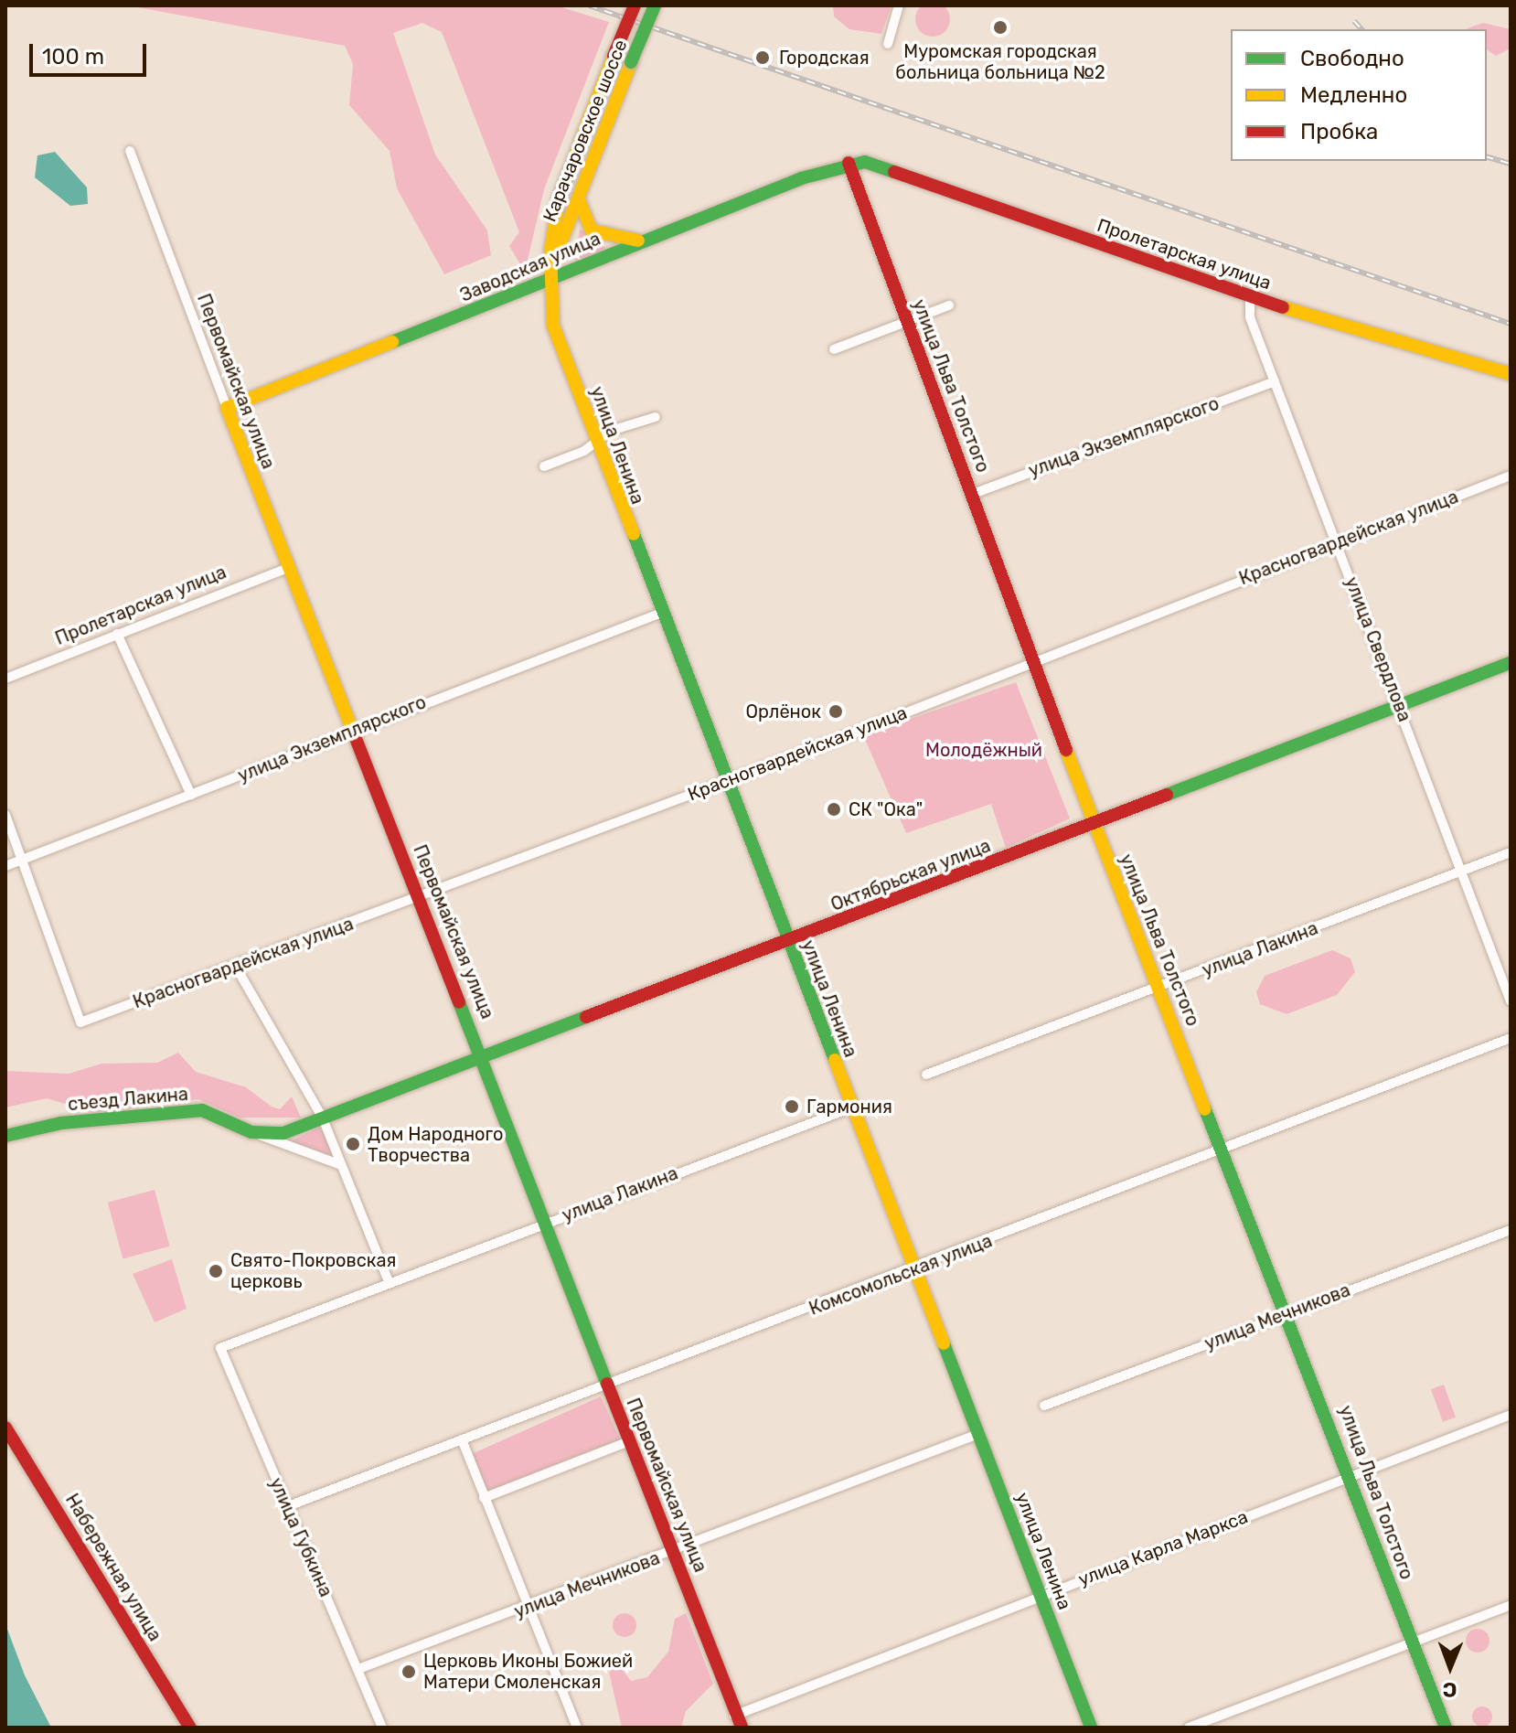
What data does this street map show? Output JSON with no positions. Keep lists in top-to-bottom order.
{
  "streets": {
    "street": [
      "Карачаровское шоссе",
      "Пролетарская улица",
      "Заводская улица",
      "Первомайская улица",
      "улица Льва Толстого",
      "улица Экземплярского",
      "улица Ленина",
      "Красногвардейская улица",
      "улица Свердлова",
      "Октябрьская улица",
      "улица Лакина",
      "съезд Лакина",
      "Комсомольская улица",
      "улица Мечникова",
      "улица Губкина",
      "улица Карла Маркса",
      "Набережная улица"
    ]
  },
  "crossings": [
    ["Карачаровское шоссе", "Заводская улица"],
    ["Карачаровское шоссе", "улица Ленина"],
    ["Пролетарская улица", "Заводская улица"],
    ["Пролетарская улица", "Первомайская улица"],
    ["Пролетарская улица", "улица Льва Толстого"],
    ["Пролетарская улица", "улица Свердлова"],
    ["Заводская улица", "Первомайская улица"],
    ["Заводская улица", "улица Льва Толстого"],
    ["Заводская улица", "улица Ленина"],
    ["Первомайская улица", "улица Экземплярского"],
    ["Первомайская улица", "Красногвардейская улица"],
    ["Первомайская улица", "Октябрьская улица"],
    ["Первомайская улица", "улица Лакина"],
    ["Первомайская улица", "Комсомольская улица"],
    ["Первомайская улица", "улица Мечникова"],
    ["Первомайская улица", "улица Карла Маркса"],
    ["улица Льва Толстого", "улица Экземплярского"],
    ["улица Льва Толстого", "Красногвардейская улица"],
    ["улица Льва Толстого", "Октябрьская улица"],
    ["улица Льва Толстого", "улица Лакина"],
    ["улица Льва Толстого", "Комсомольская улица"],
    ["улица Льва Толстого", "улица Мечникова"],
    ["улица Льва Толстого", "улица Карла Маркса"],
    ["улица Экземплярского", "улица Ленина"],
    ["улица Экземплярского", "Красногвардейская улица"],
    ["улица Экземплярского", "улица Свердлова"],
    ["улица Ленина", "Красногвардейская улица"],
    ["улица Ленина", "Октябрьская улица"],
    ["улица Ленина", "улица Лакина"],
    ["улица Ленина", "Комсомольская улица"],
    ["улица Ленина", "улица Мечникова"],
    ["улица Ленина", "улица Карла Маркса"],
    ["Красногвардейская улица", "улица Свердлова"],
    ["улица Свердлова", "Октябрьская улица"],
    ["улица Свердлова", "улица Лакина"],
    ["Октябрьская улица", "съезд Лакина"],
    ["улица Лакина", "улица Губкина"],
    ["Комсомольская улица", "улица Губкина"],
    ["улица Мечникова", "улица Губкина"]
  ],
  "parks": ["Молодёжный"],
  "places": [
    "Муромская городская больница больница №2",
    "Городская",
    "Орлёнок",
    "СК \"Ока\"",
    "Гармония",
    "Дом Народного Творчества",
    "Свято-Покровская церковь",
    "Церковь Иконы Божией Матери Смоленская"
  ],
  "legend": ["Свободно", "Медленно", "Пробка"],
  "scale_bar": "100 m",
  "north": "bottom"
}
